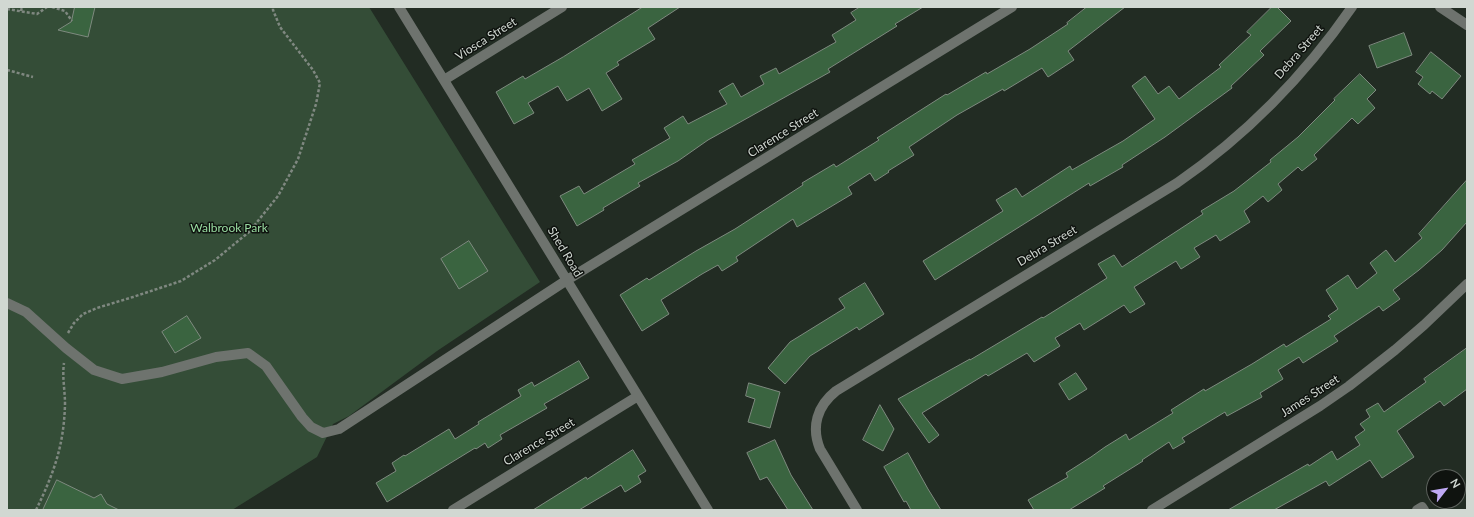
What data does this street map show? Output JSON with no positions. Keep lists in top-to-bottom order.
{
  "streets": {
    "street": [
      "Viosca Street",
      "Debra Street",
      "Clarence Street",
      "Shed Road",
      "James Street"
    ]
  },
  "crossings": [
    ["Viosca Street", "Shed Road"],
    ["Clarence Street", "Shed Road"]
  ],
  "parks": ["Walbrook Park"],
  "north": "top right"
}
